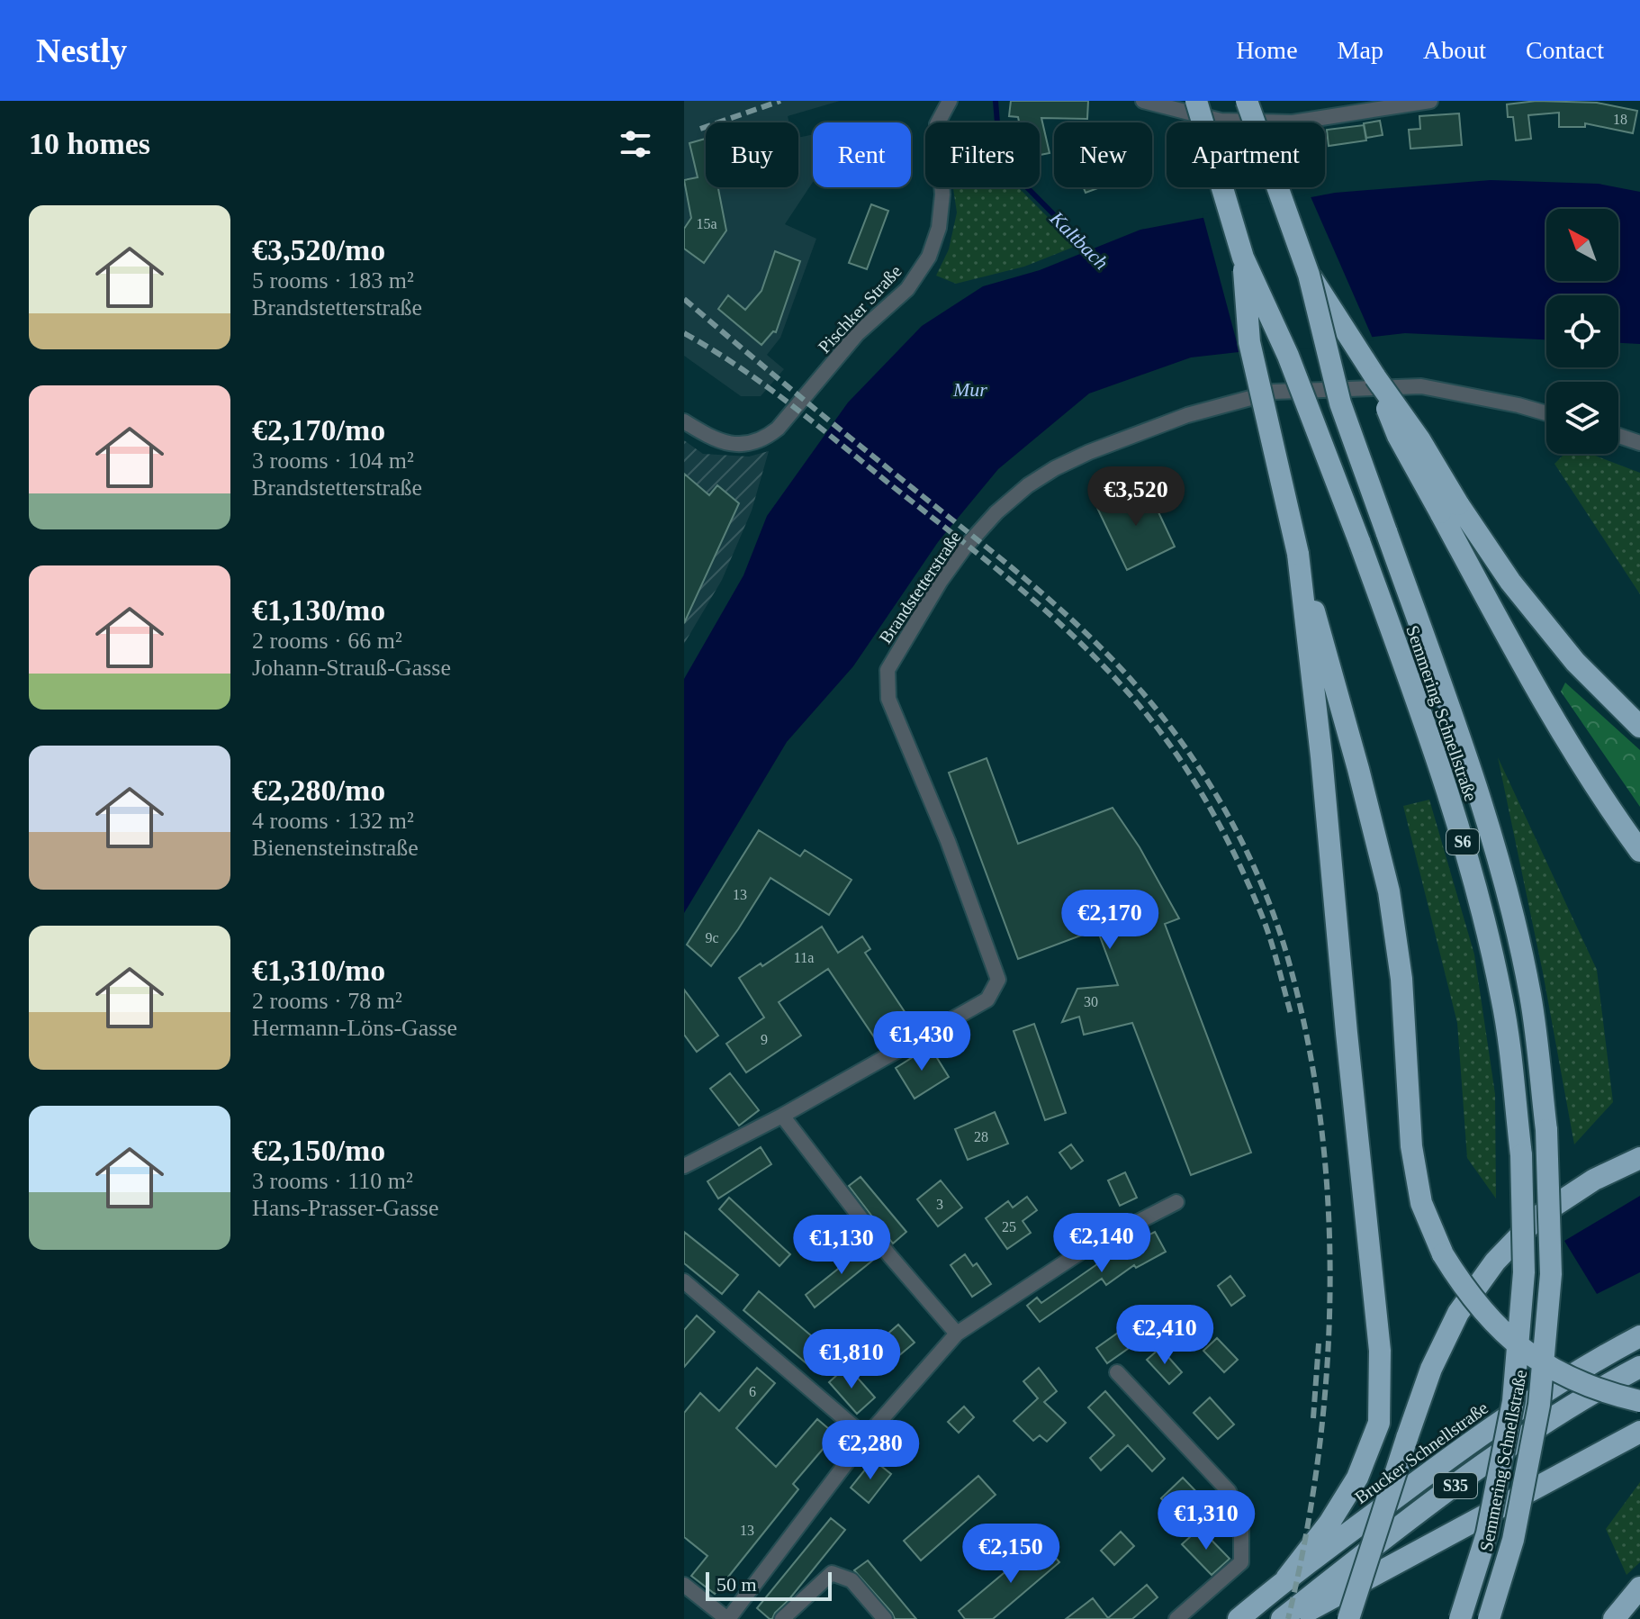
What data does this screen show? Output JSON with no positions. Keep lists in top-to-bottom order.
{
  "streets": {
    "highway": [
      "Semmering Schnellstraße",
      "S6",
      "Brucker Schnellstraße",
      "S35"
    ],
    "street": ["Pischker Straße", "Brandstetterstraße"]
  },
  "water": ["Kaltbach", "Mur"],
  "house_numbers": [
    "18",
    "15a",
    "13",
    "9c",
    "11a",
    "30",
    "9",
    "28",
    "3",
    "25",
    "6",
    "13"
  ],
  "scale_bar": "50 m",
  "north": "top left",
  "page": {
    "header": "Nestly",
    "nav": [
      "Home",
      "Map",
      "About",
      "Contact"
    ],
    "heading": "10 homes",
    "chip": [
      "Buy",
      "Rent",
      "Filters",
      "New",
      "Apartment"
    ],
    "list": [
      {
        "name": "€3,520/mo",
        "note": "5 rooms · 183 m² · Brandstetterstraße"
      },
      {
        "name": "€2,170/mo",
        "note": "3 rooms · 104 m² · Brandstetterstraße"
      },
      {
        "name": "€1,130/mo",
        "note": "2 rooms · 66 m² · Johann-Strauß-Gasse"
      },
      {
        "name": "€2,280/mo",
        "note": "4 rooms · 132 m² · Bienensteinstraße"
      },
      {
        "name": "€1,310/mo",
        "note": "2 rooms · 78 m² · Hermann-Löns-Gasse"
      },
      {
        "name": "€2,150/mo",
        "note": "3 rooms · 110 m² · Hans-Prasser-Gasse"
      }
    ],
    "price": [
      "€3,520",
      "€2,170",
      "€1,430",
      "€2,140",
      "€1,130",
      "€2,410",
      "€1,810",
      "€2,280",
      "€1,310",
      "€2,150"
    ],
    "scale": "50 m"
  }
}
